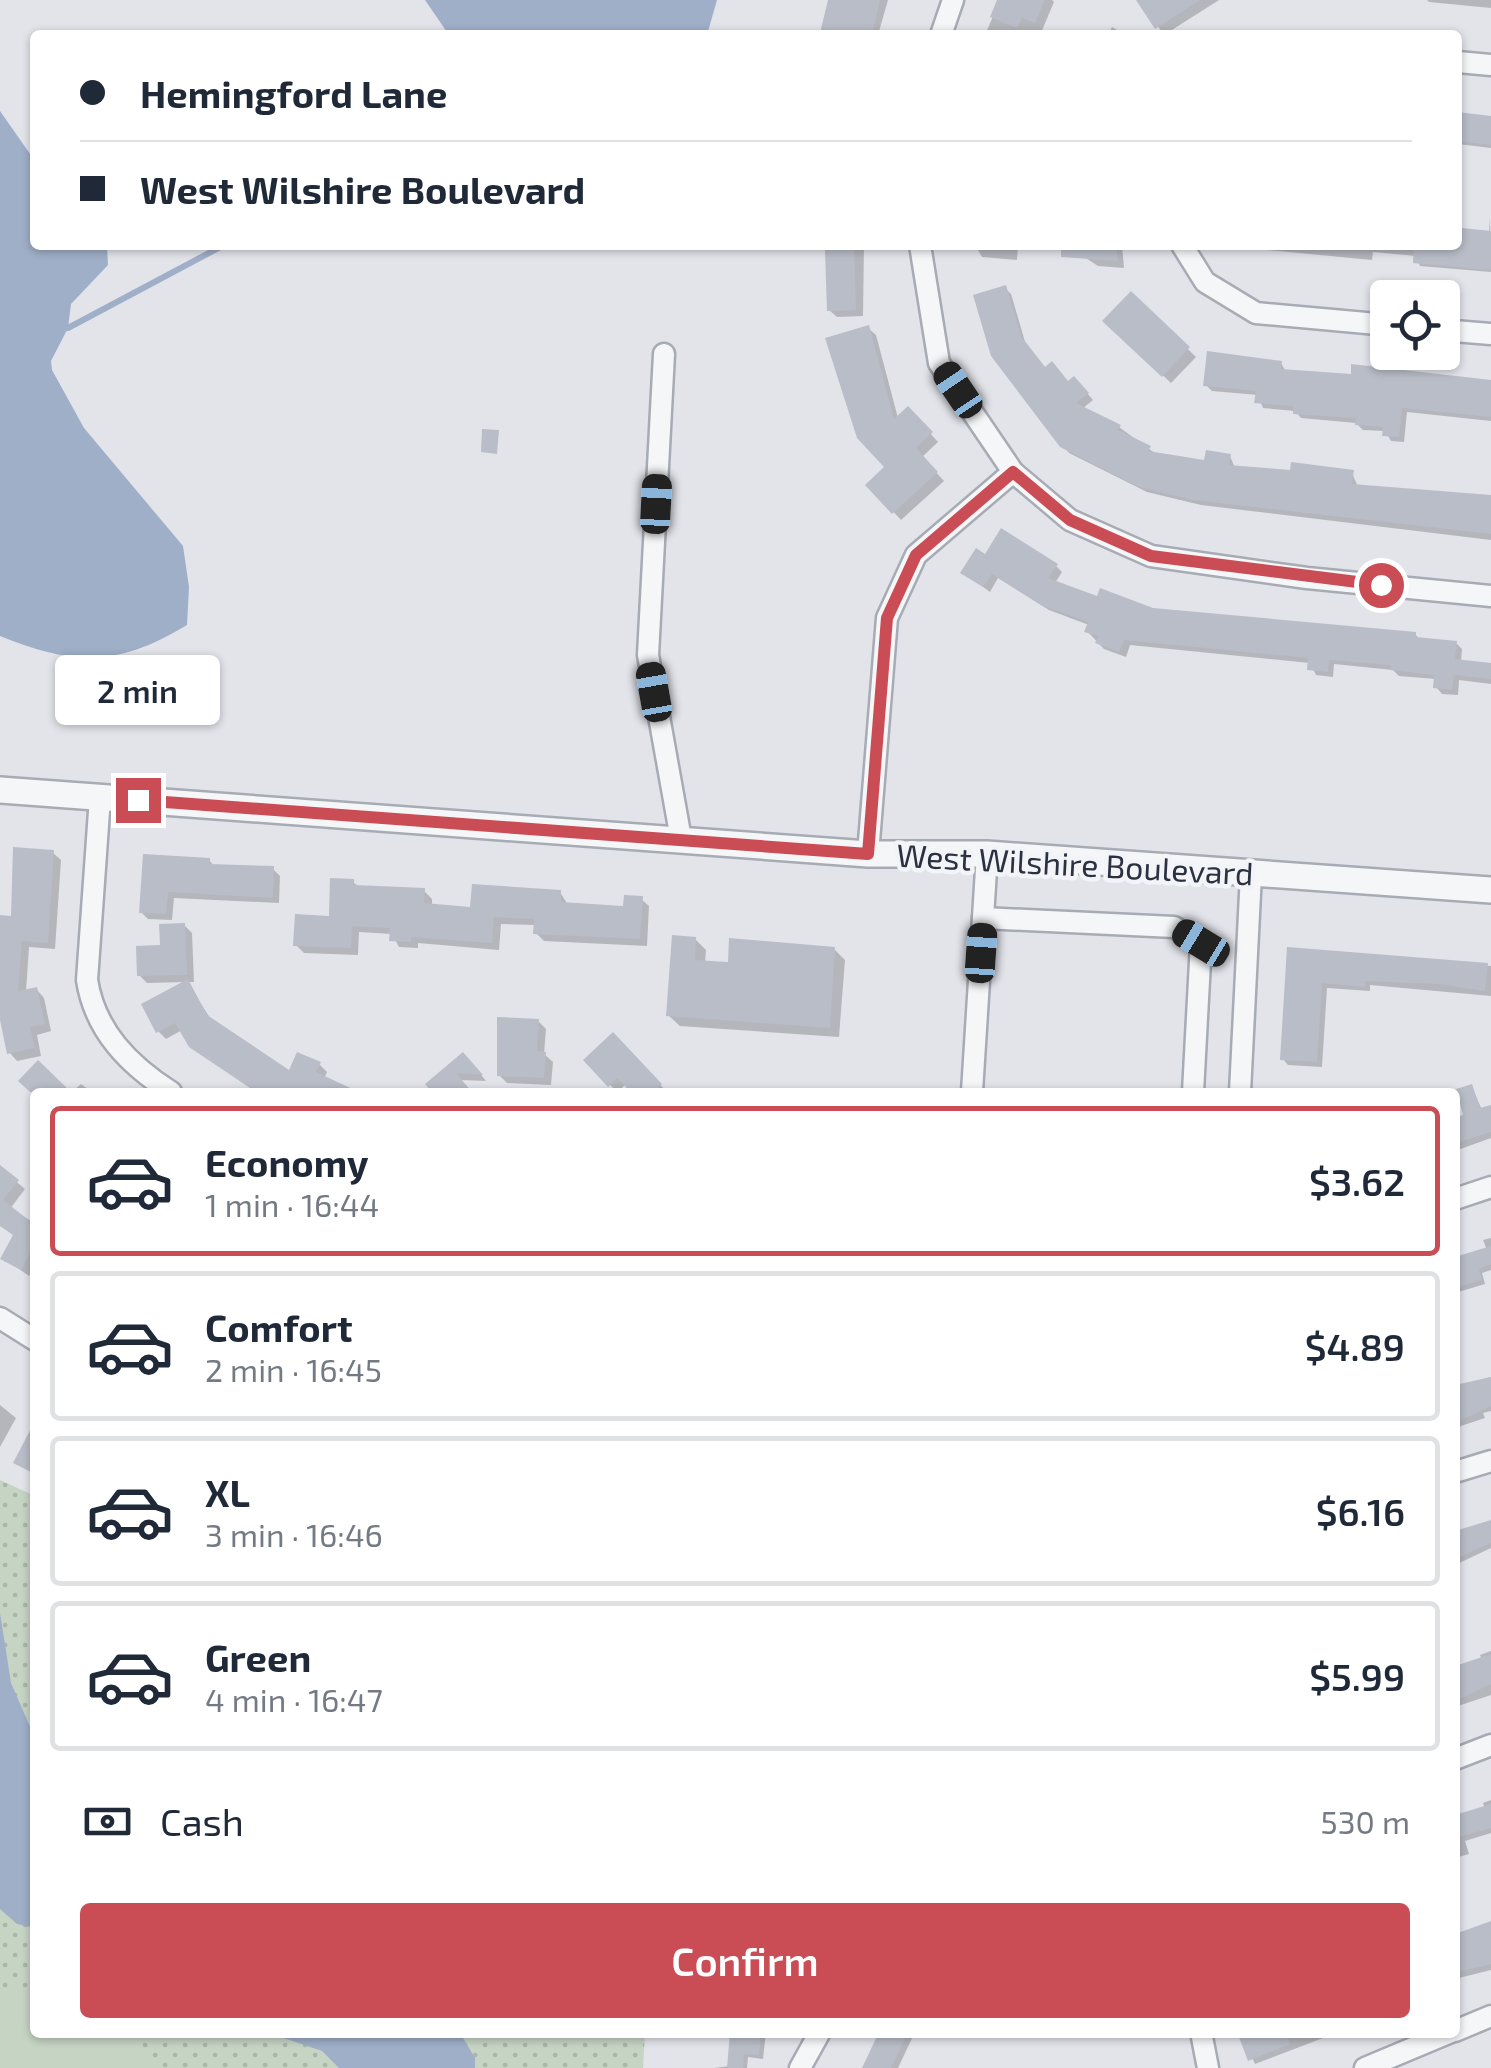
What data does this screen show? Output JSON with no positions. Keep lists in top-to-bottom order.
{
  "streets": {
    "street": ["West Wilshire Boulevard"]
  },
  "page": {
    "banner": ["Hemingford Lane", "West Wilshire Boulevard"],
    "bubble": "2 min",
    "list": [
      {
        "name": "Economy",
        "note": "1 min · 16:44",
        "value": "$3.62"
      },
      {
        "name": "Comfort",
        "note": "2 min · 16:45",
        "value": "$4.89"
      },
      {
        "name": "XL",
        "note": "3 min · 16:46",
        "value": "$6.16"
      },
      {
        "name": "Green",
        "note": "4 min · 16:47",
        "value": "$5.99"
      }
    ],
    "pay": ["Cash", "530 m"],
    "buttons": "Confirm"
  }
}
